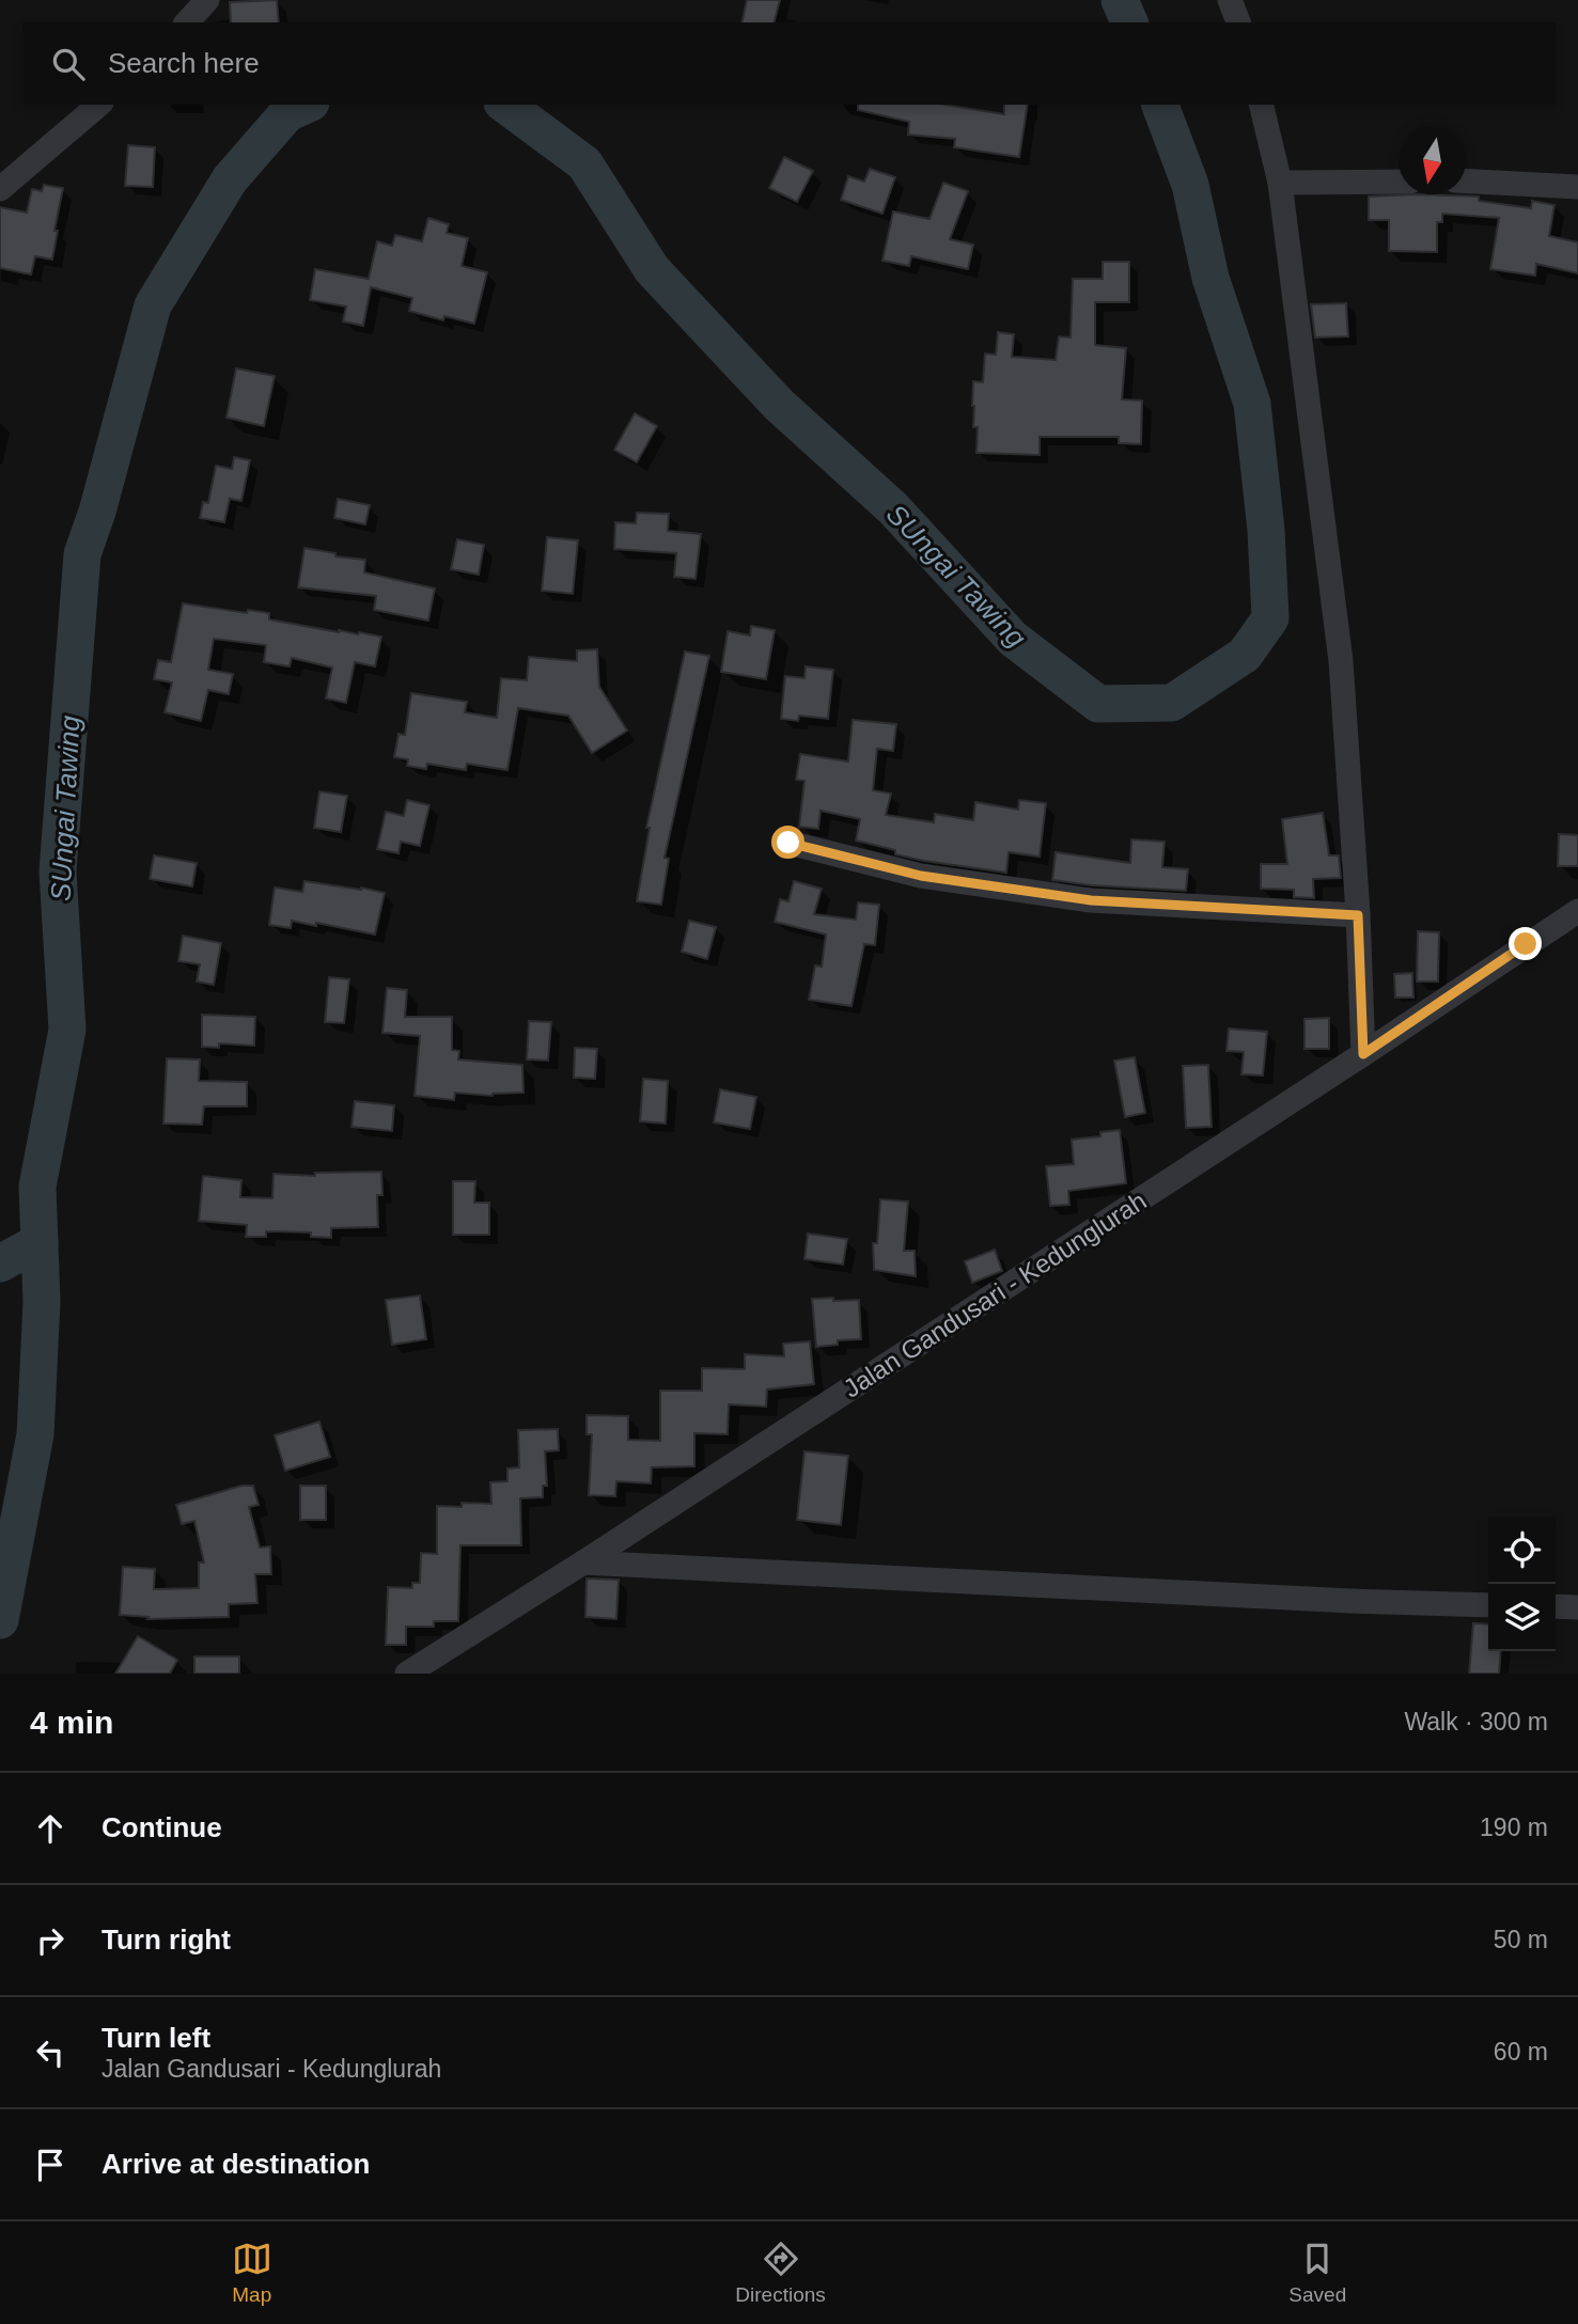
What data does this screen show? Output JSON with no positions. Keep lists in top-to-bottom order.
{
  "streets": {
    "street": ["Jalan Gandusari - Kedunglurah"]
  },
  "water": ["SUngai Tawing"],
  "north": "bottom",
  "page": {
    "search": "Search here",
    "heading": ["4 min", "Walk · 300 m"],
    "list": [
      ["Continue", "190 m"],
      ["Turn right", "50 m"],
      ["Turn left", "Jalan Gandusari - Kedunglurah", "60 m"],
      "Arrive at destination"
    ],
    "nav": ["Map", "Directions", "Saved"]
  }
}
